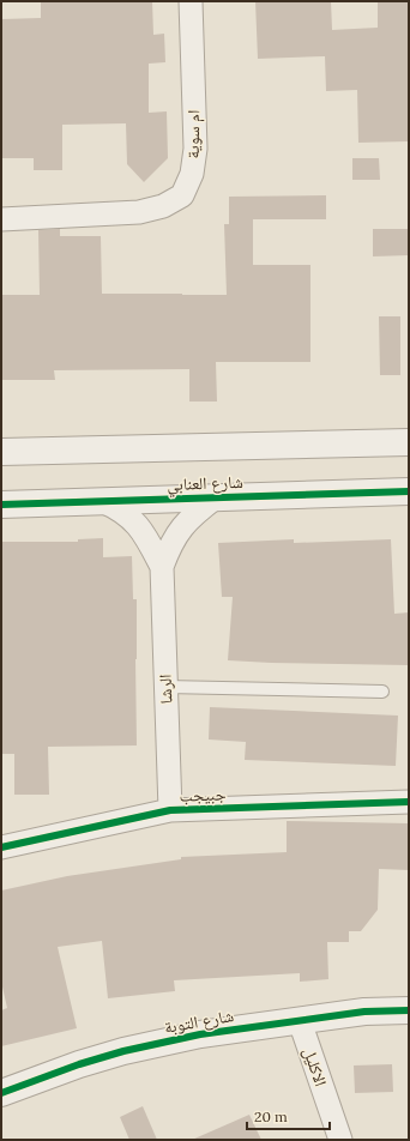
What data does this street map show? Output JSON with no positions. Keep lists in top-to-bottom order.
{
  "streets": {
    "street": [
      "ام سوية",
      "شارع العنابي",
      "الرشا",
      "جبيجب",
      "شارع التوبة",
      "الاكليل"
    ]
  },
  "crossings": [
    ["شارع العنابي", "الرشا"],
    ["الرشا", "جبيجب"],
    ["شارع التوبة", "الاكليل"]
  ],
  "scale_bar": "20 m"
}
